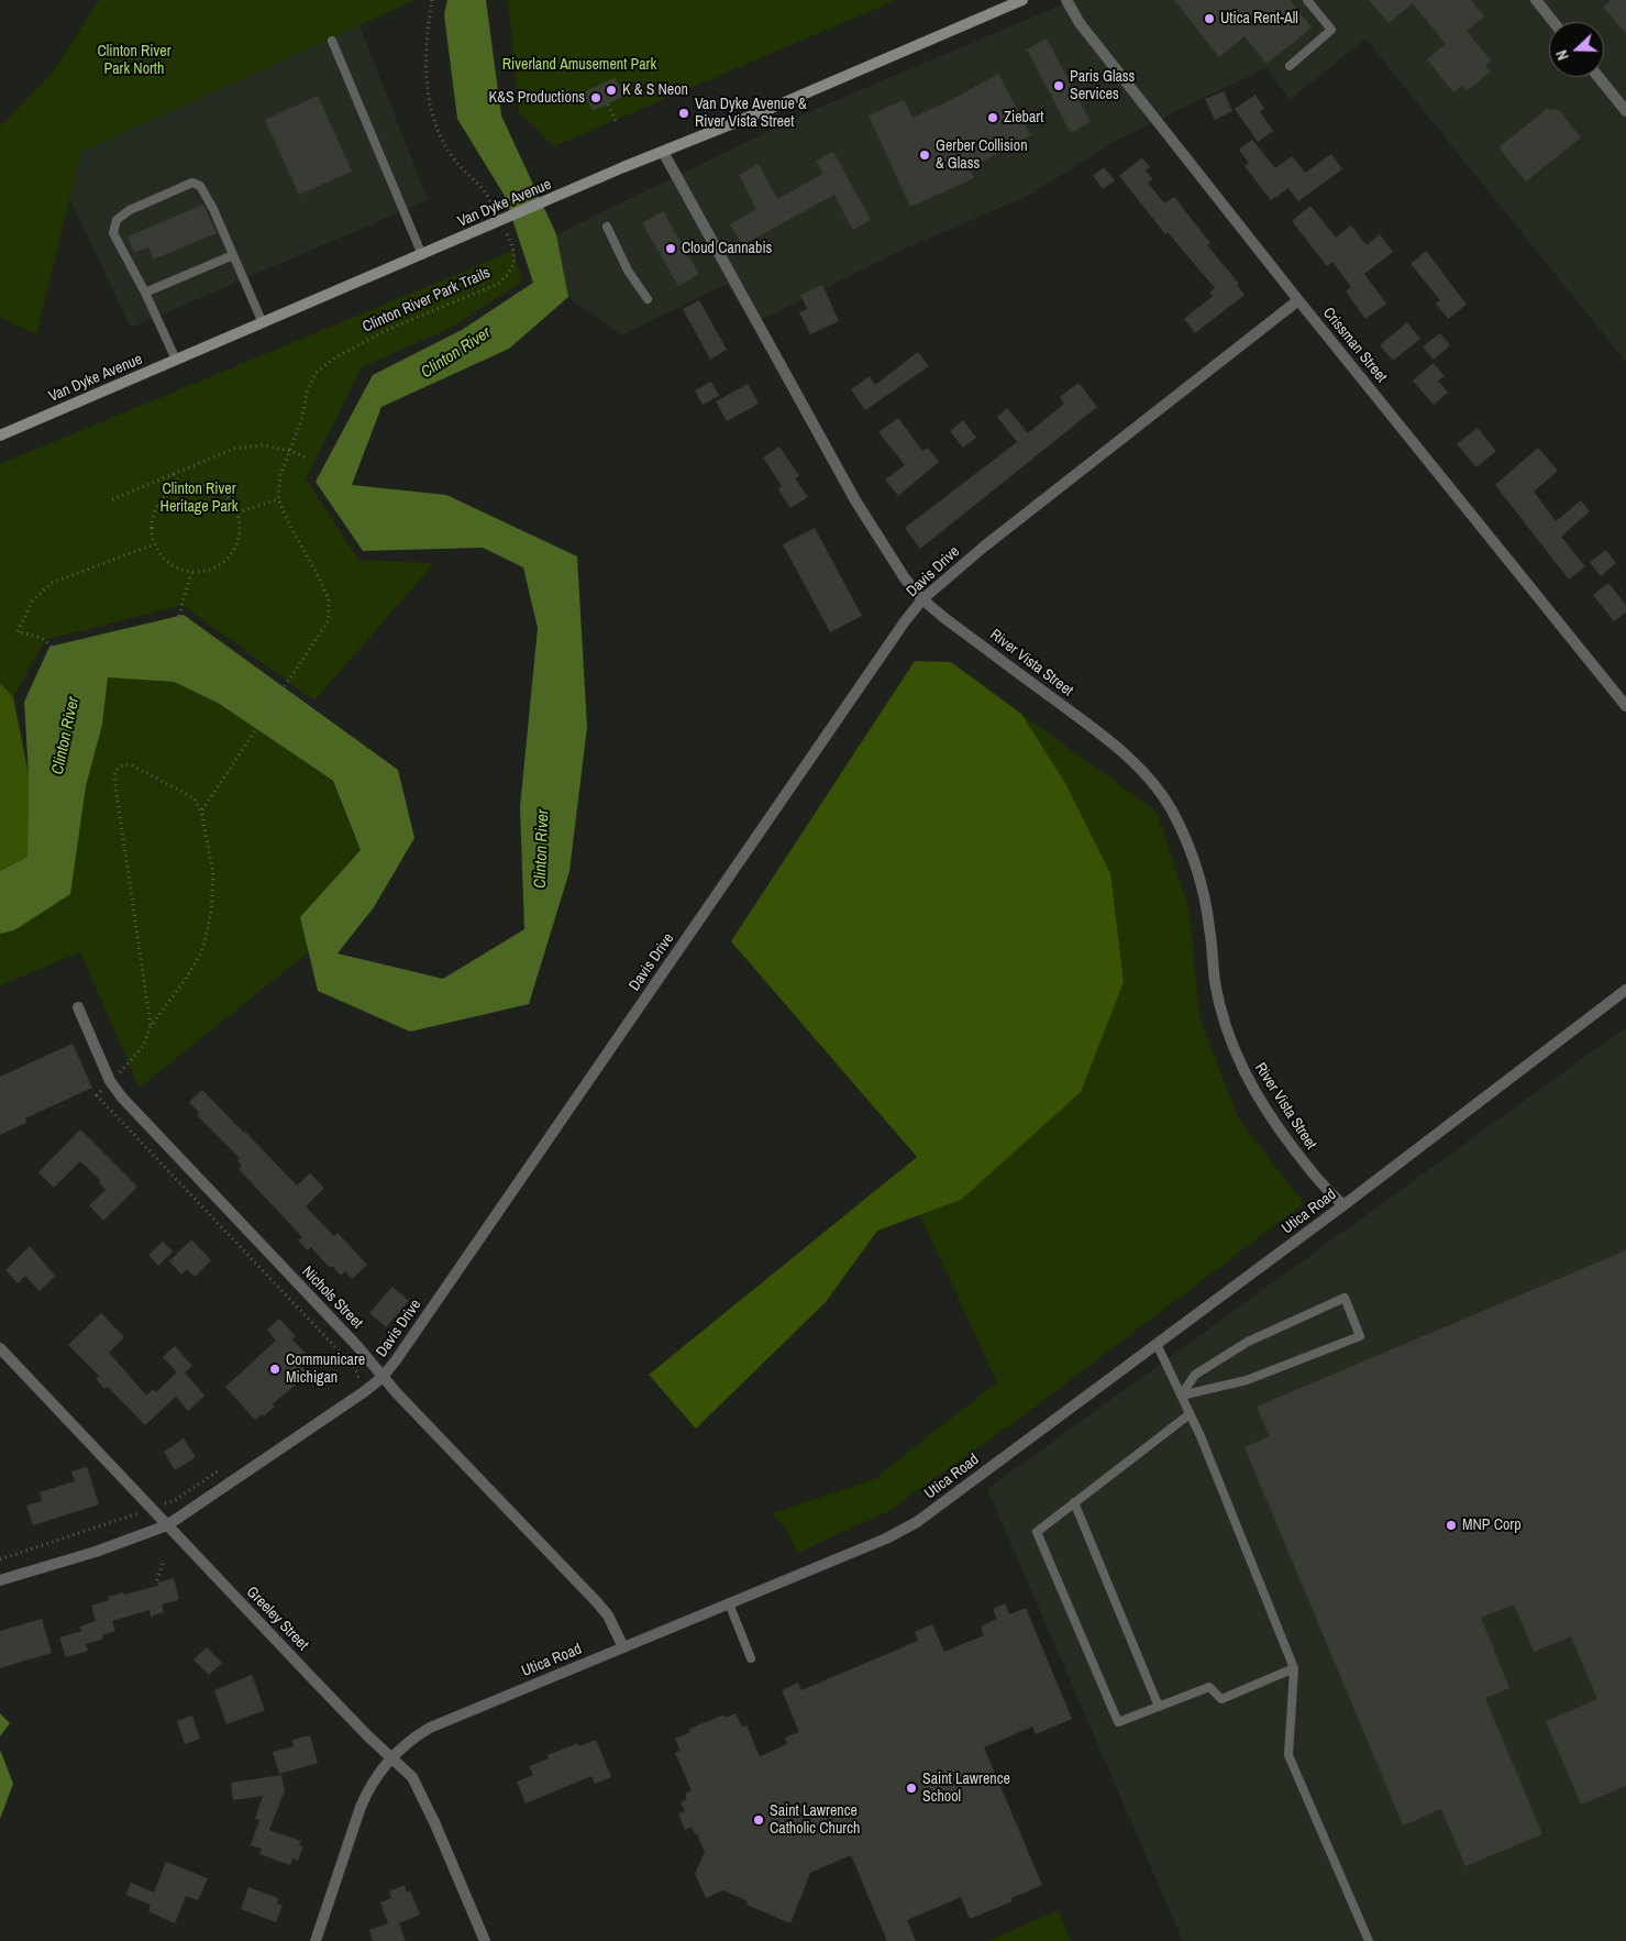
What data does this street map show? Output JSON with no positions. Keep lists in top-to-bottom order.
{
  "streets": {
    "main road": ["Van Dyke Avenue"],
    "street": [
      "Crissman Street",
      "Davis Drive",
      "River Vista Street",
      "Utica Road",
      "Nichols Street",
      "Greeley Street"
    ],
    "path": ["Clinton River Park Trails"]
  },
  "crossings": [
    ["Van Dyke Avenue", "River Vista Street"],
    ["Crissman Street", "Davis Drive"],
    ["Davis Drive", "River Vista Street"],
    ["Davis Drive", "Nichols Street"],
    ["Davis Drive", "Greeley Street"],
    ["River Vista Street", "Utica Road"],
    ["Utica Road", "Nichols Street"],
    ["Utica Road", "Greeley Street"]
  ],
  "water": ["Clinton River"],
  "parks": ["Clinton River Park North", "Riverland Amusement Park", "Clinton River Heritage Park"],
  "places": [
    "Utica Rent-All",
    "Paris Glass Services",
    "K & S Neon",
    "K&S Productions",
    "Van Dyke Avenue & River Vista Street",
    "Ziebart",
    "Gerber Collision & Glass",
    "Cloud Cannabis",
    "Communicare Michigan",
    "MNP Corp",
    "Saint Lawrence School",
    "Saint Lawrence Catholic Church"
  ],
  "north": "left"
}
